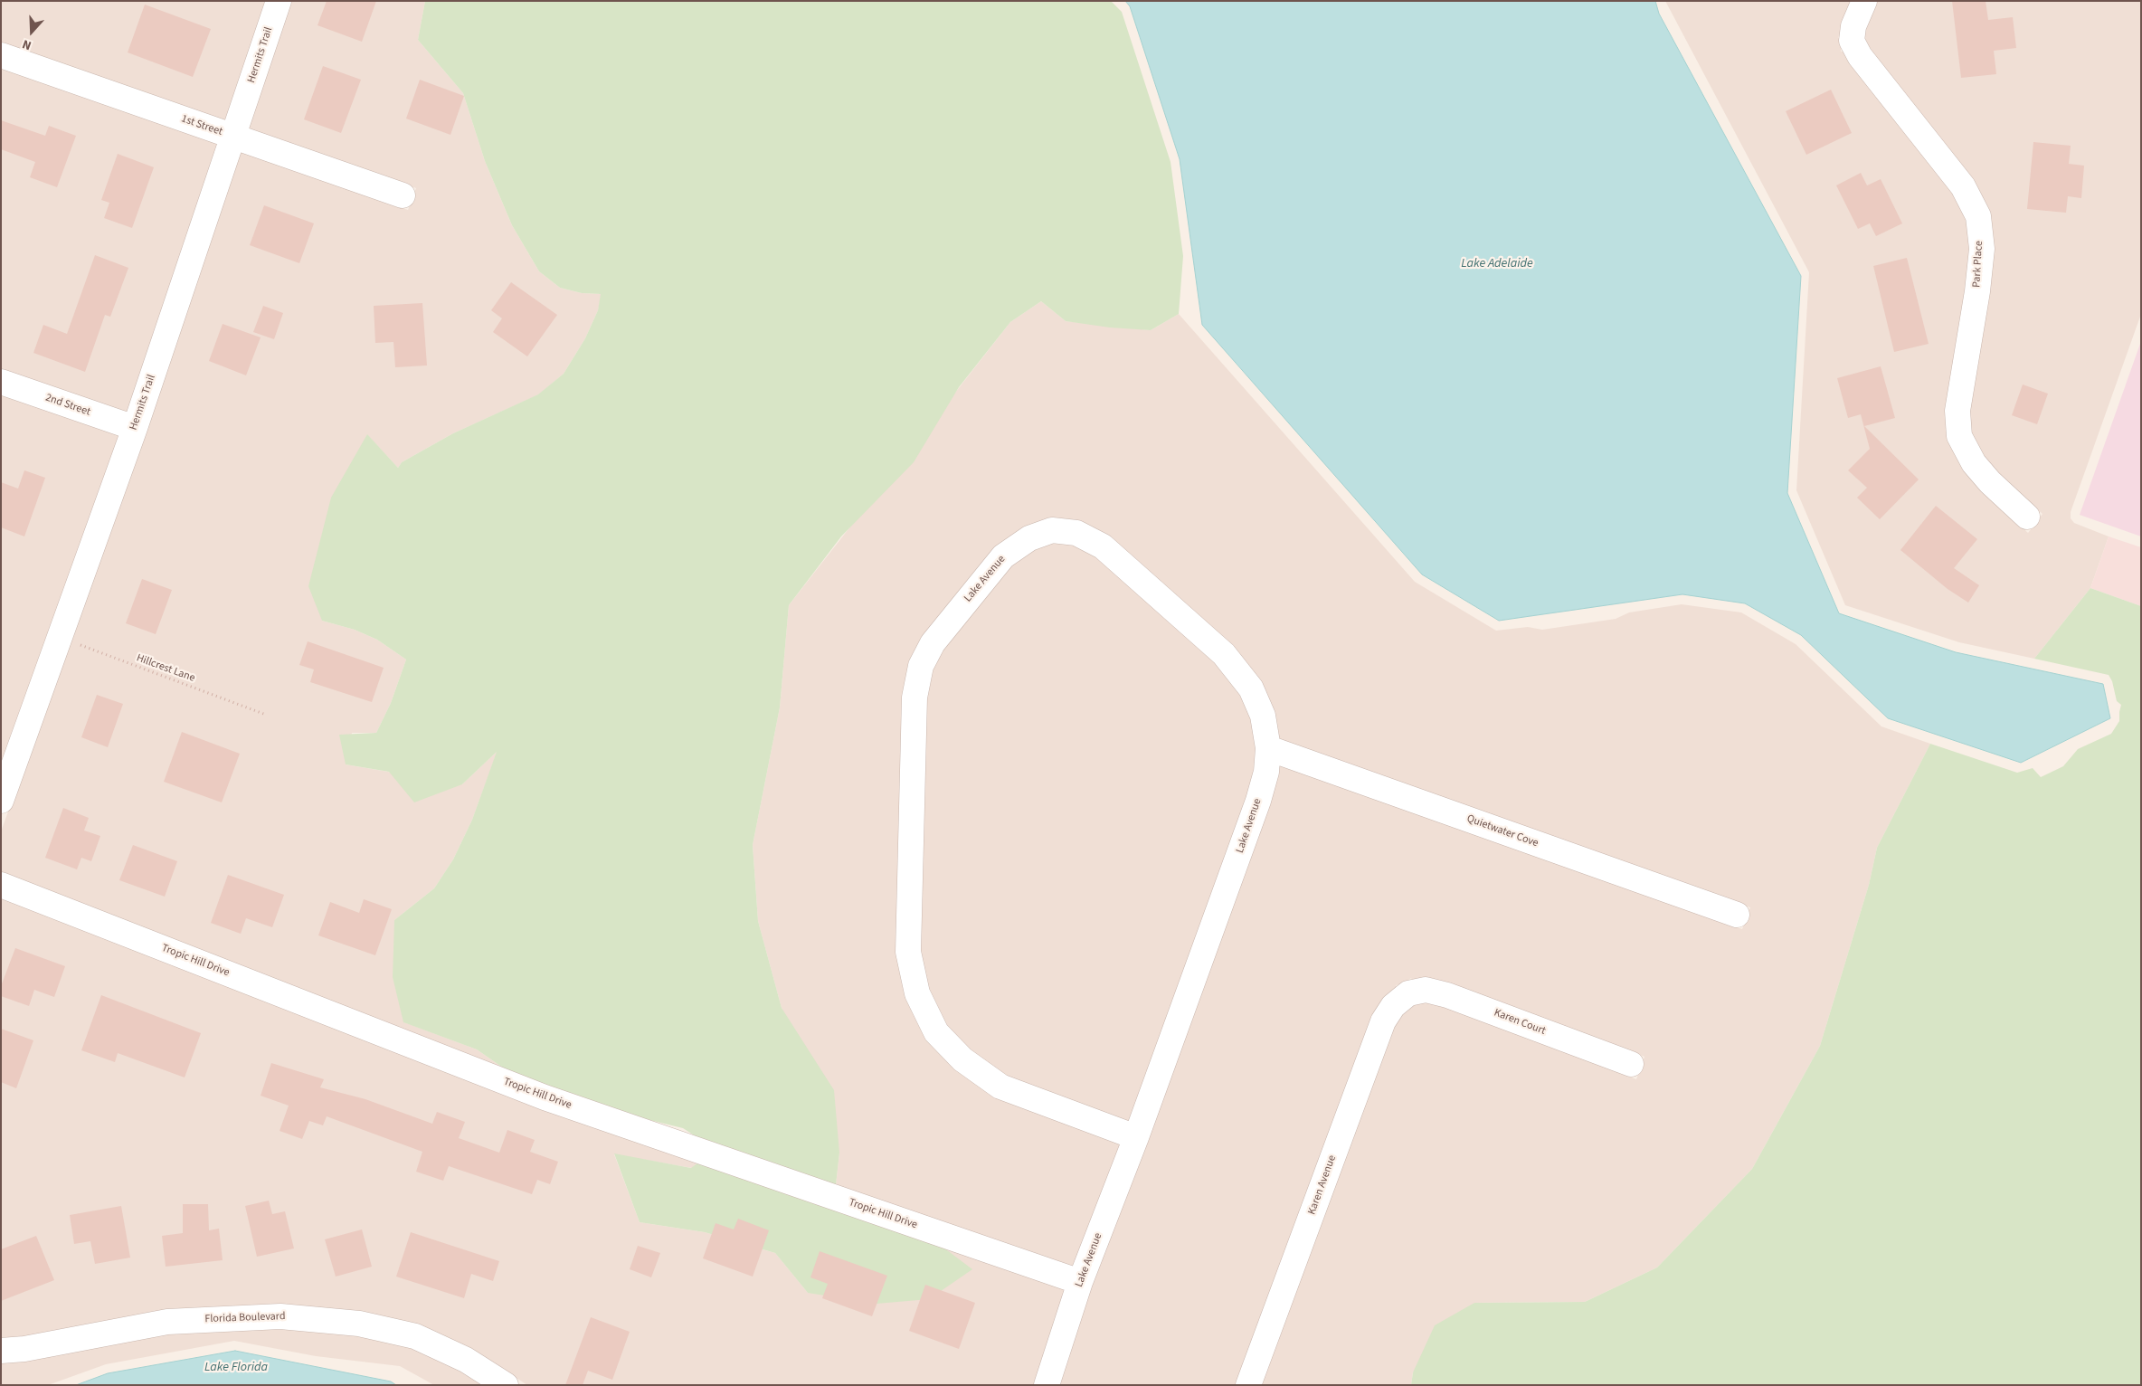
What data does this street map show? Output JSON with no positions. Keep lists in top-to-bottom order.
{
  "streets": {
    "street": [
      "Hermits Trail",
      "1st Street",
      "Park Place",
      "2nd Street",
      "Lake Avenue",
      "Quietwater Cove",
      "Tropic Hill Drive",
      "Karen Court",
      "Karen Avenue",
      "Florida Boulevard"
    ],
    "path": ["Hillcrest Lane"]
  },
  "crossings": [
    ["Hermits Trail", "1st Street"],
    ["Hermits Trail", "2nd Street"],
    ["Hermits Trail", "Hillcrest Lane"],
    ["Lake Avenue", "Quietwater Cove"],
    ["Lake Avenue", "Tropic Hill Drive"],
    ["Karen Court", "Karen Avenue"]
  ],
  "water": ["Lake Adelaide", "Lake Florida"],
  "north": "bottom"
}
